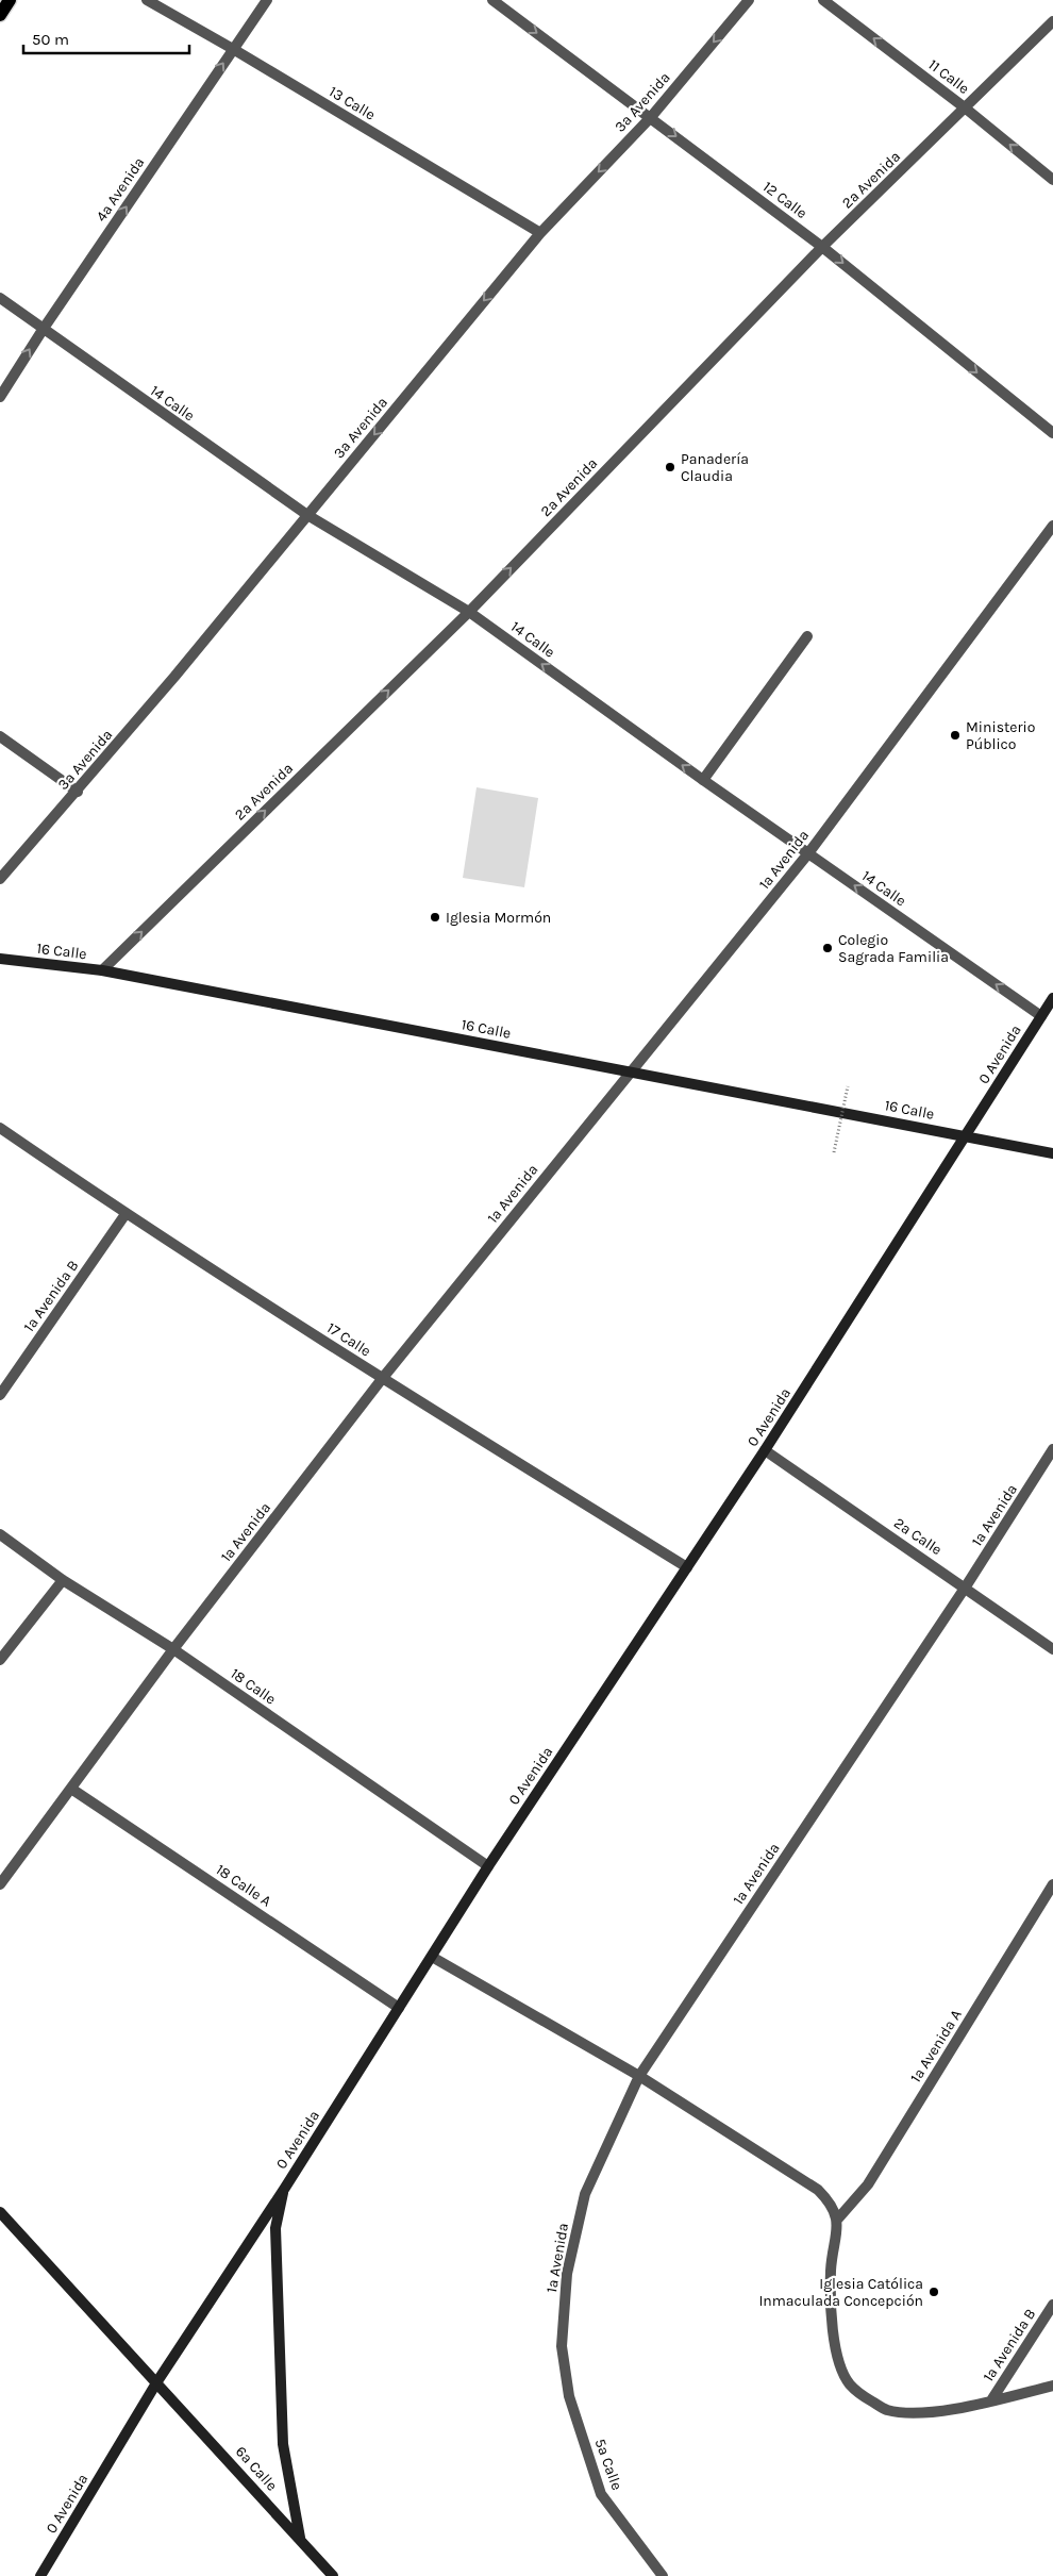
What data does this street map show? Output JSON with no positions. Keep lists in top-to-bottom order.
{
  "streets": {
    "street": [
      "11 Calle",
      "3a Avenida",
      "13 Calle",
      "2a Avenida",
      "4a Avenida",
      "12 Calle",
      "14 Calle",
      "1a Avenida",
      "16 Calle",
      "0 Avenida",
      "1a Avenida B",
      "17 Calle",
      "2a Calle",
      "18 Calle",
      "18 Calle A",
      "1a Avenida A",
      "5a Calle",
      "6a Calle"
    ]
  },
  "crossings": [
    ["11 Calle", "2a Avenida"],
    ["3a Avenida", "13 Calle"],
    ["3a Avenida", "12 Calle"],
    ["3a Avenida", "14 Calle"],
    ["13 Calle", "4a Avenida"],
    ["2a Avenida", "12 Calle"],
    ["2a Avenida", "14 Calle"],
    ["2a Avenida", "16 Calle"],
    ["4a Avenida", "14 Calle"],
    ["14 Calle", "1a Avenida"],
    ["14 Calle", "0 Avenida"],
    ["1a Avenida", "16 Calle"],
    ["1a Avenida", "17 Calle"],
    ["1a Avenida", "2a Calle"],
    ["1a Avenida", "18 Calle"],
    ["1a Avenida", "18 Calle A"],
    ["1a Avenida", "5a Calle"],
    ["16 Calle", "0 Avenida"],
    ["0 Avenida", "17 Calle"],
    ["0 Avenida", "2a Calle"],
    ["0 Avenida", "18 Calle"],
    ["0 Avenida", "18 Calle A"],
    ["0 Avenida", "6a Calle"],
    ["1a Avenida B", "17 Calle"]
  ],
  "one_way": [
    "11 Calle",
    "3a Avenida",
    "2a Avenida",
    "4a Avenida",
    "12 Calle",
    "14 Calle"
  ],
  "places": [
    "Panadería Claudia",
    "Ministerio Público",
    "Iglesia Mormón",
    "Colegio Sagrada Familia",
    "Iglesia Católica Inmaculada Concepción"
  ],
  "scale_bar": "50 m"
}
